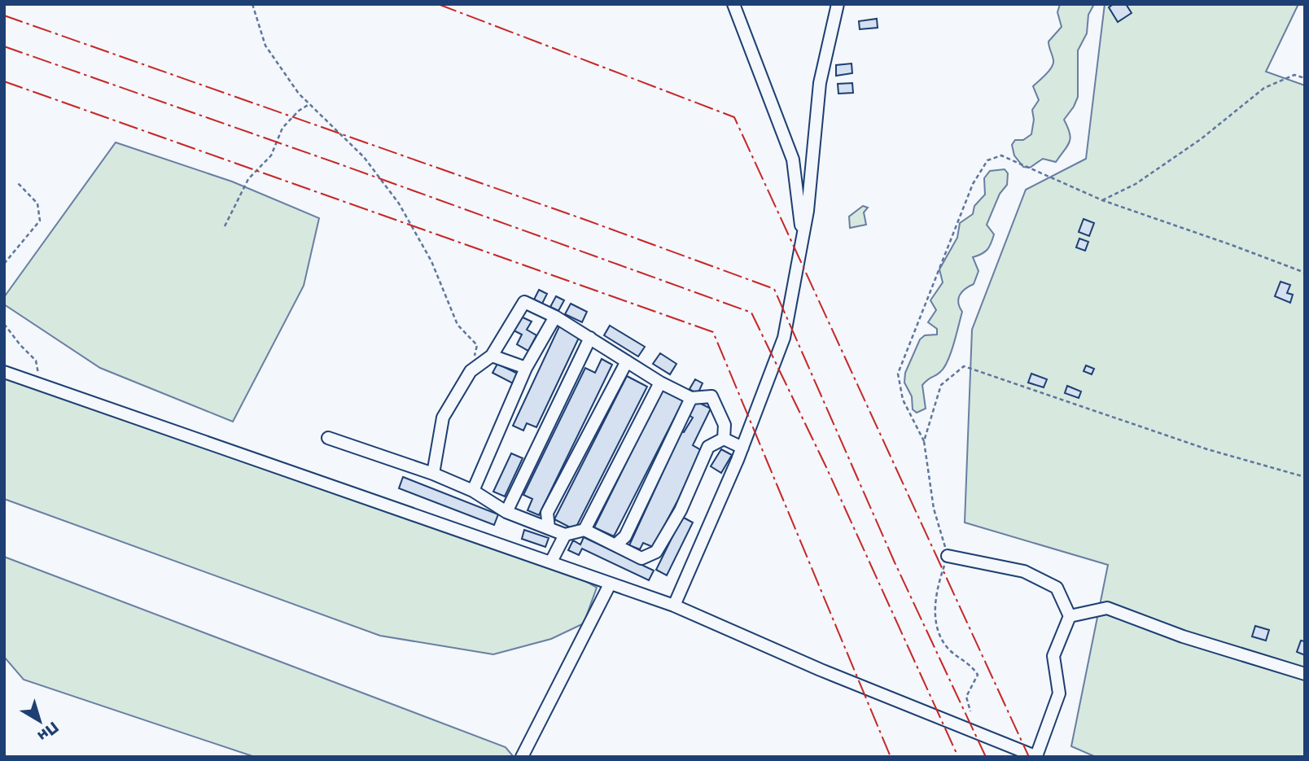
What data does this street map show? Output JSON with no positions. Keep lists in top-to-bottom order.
{
  "north": "bottom right"
}
